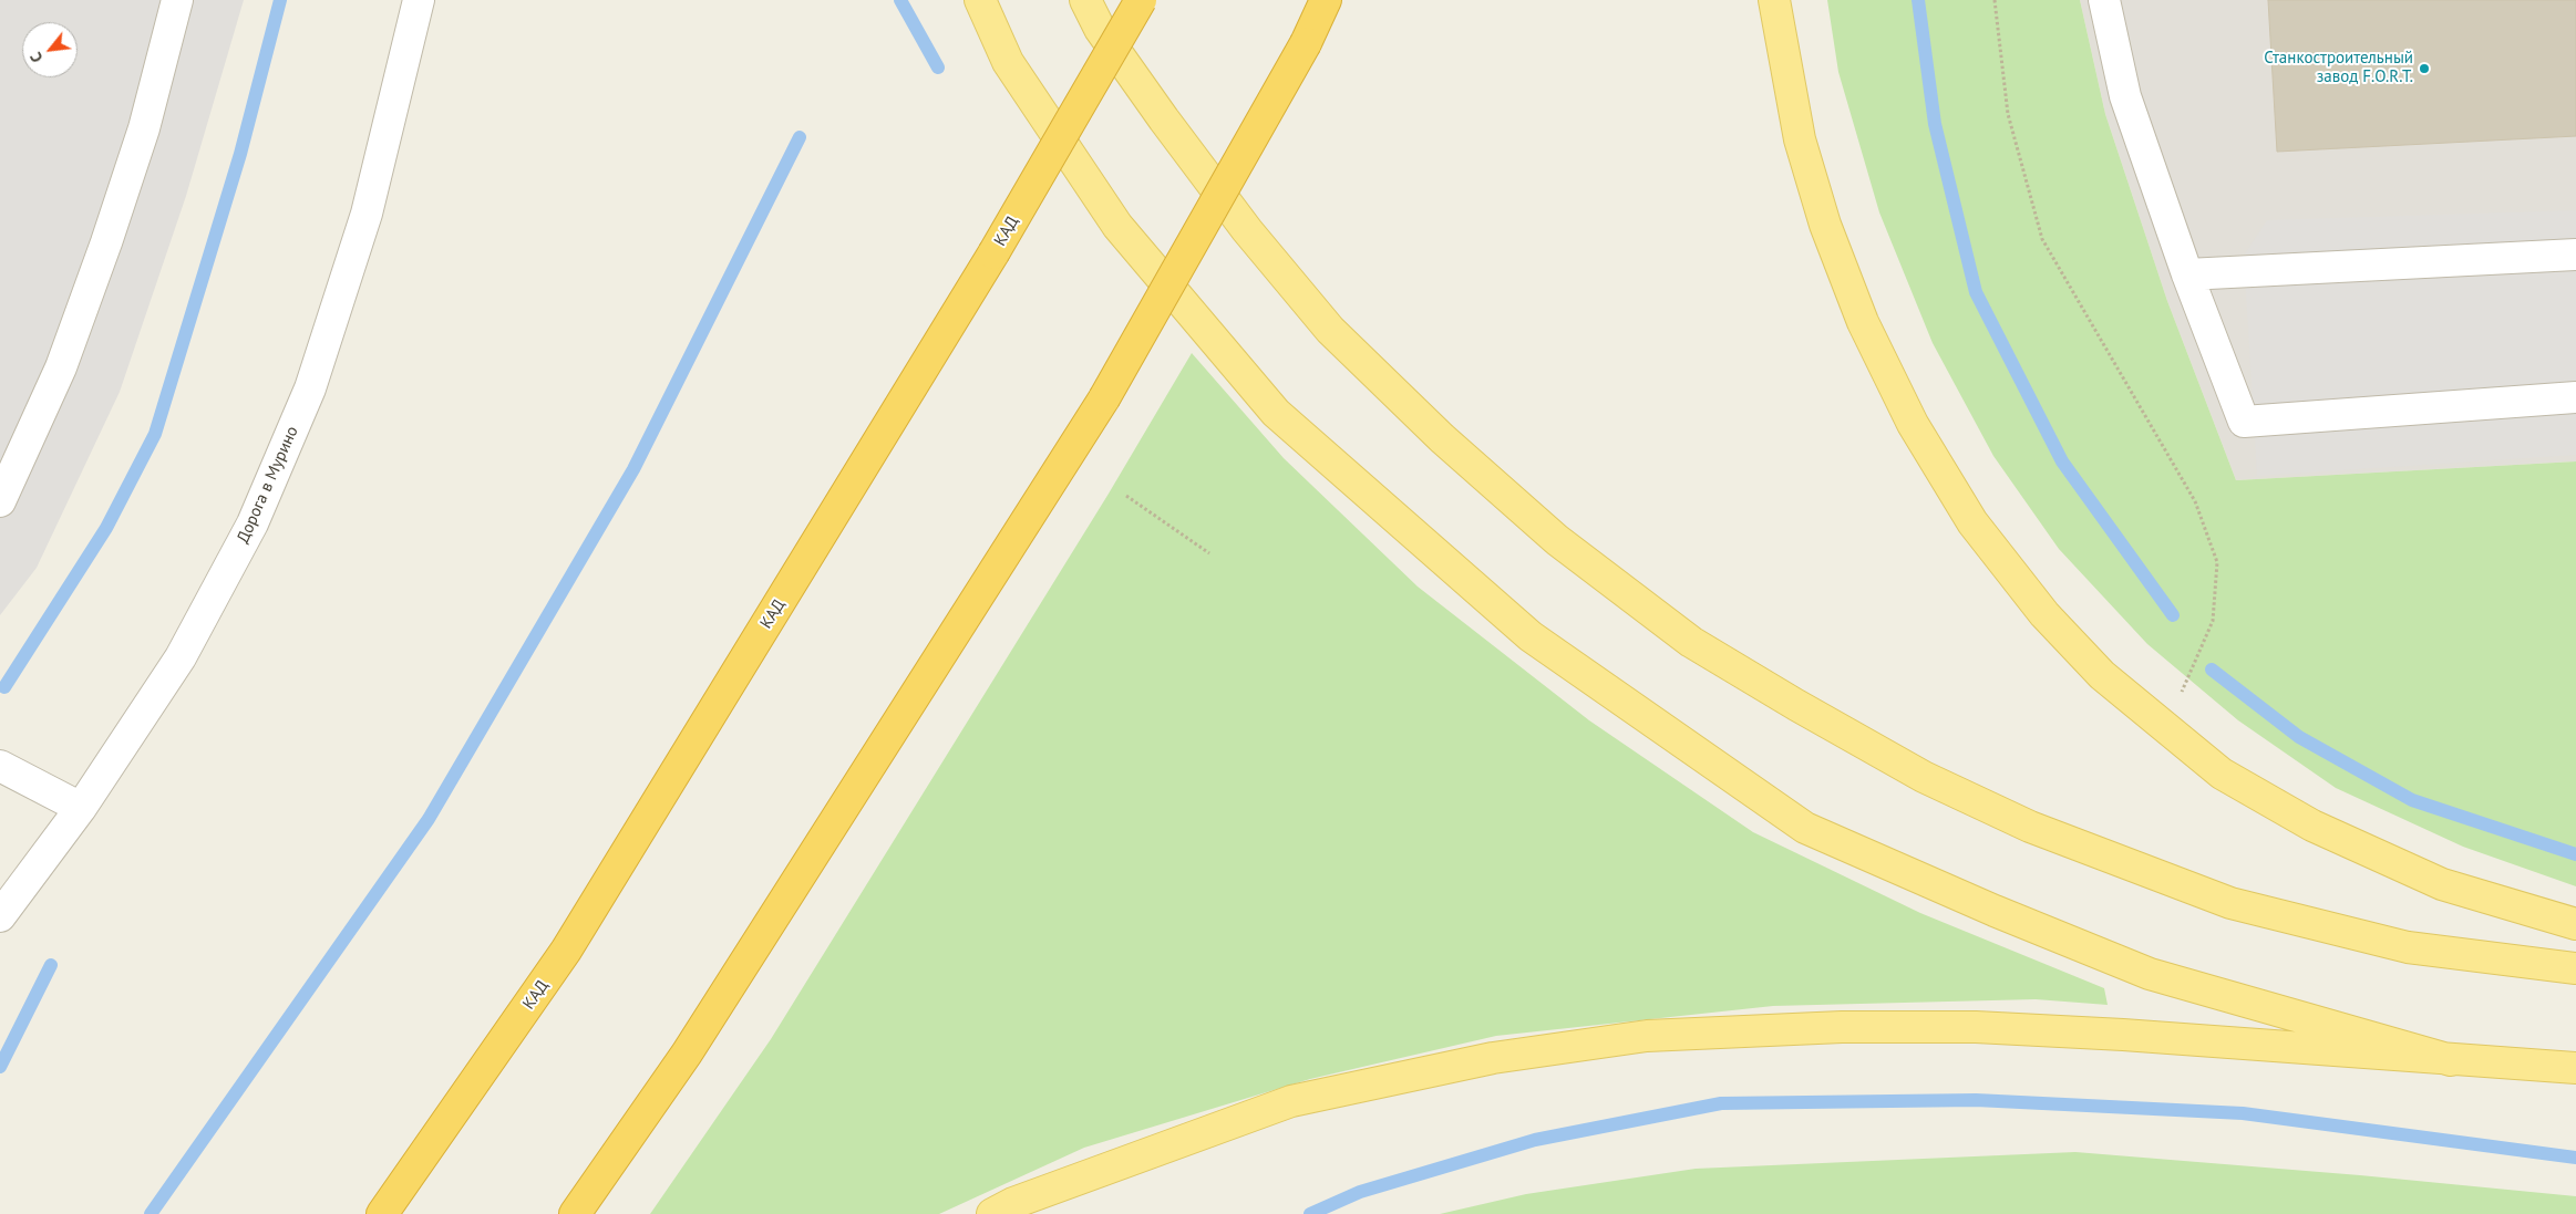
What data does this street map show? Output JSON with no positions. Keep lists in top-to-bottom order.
{
  "streets": {
    "highway": ["КАД"],
    "street": ["Дорога в Мурино"]
  },
  "places": ["Станкостроительный завод F.O.R.T."],
  "north": "bottom left"
}
